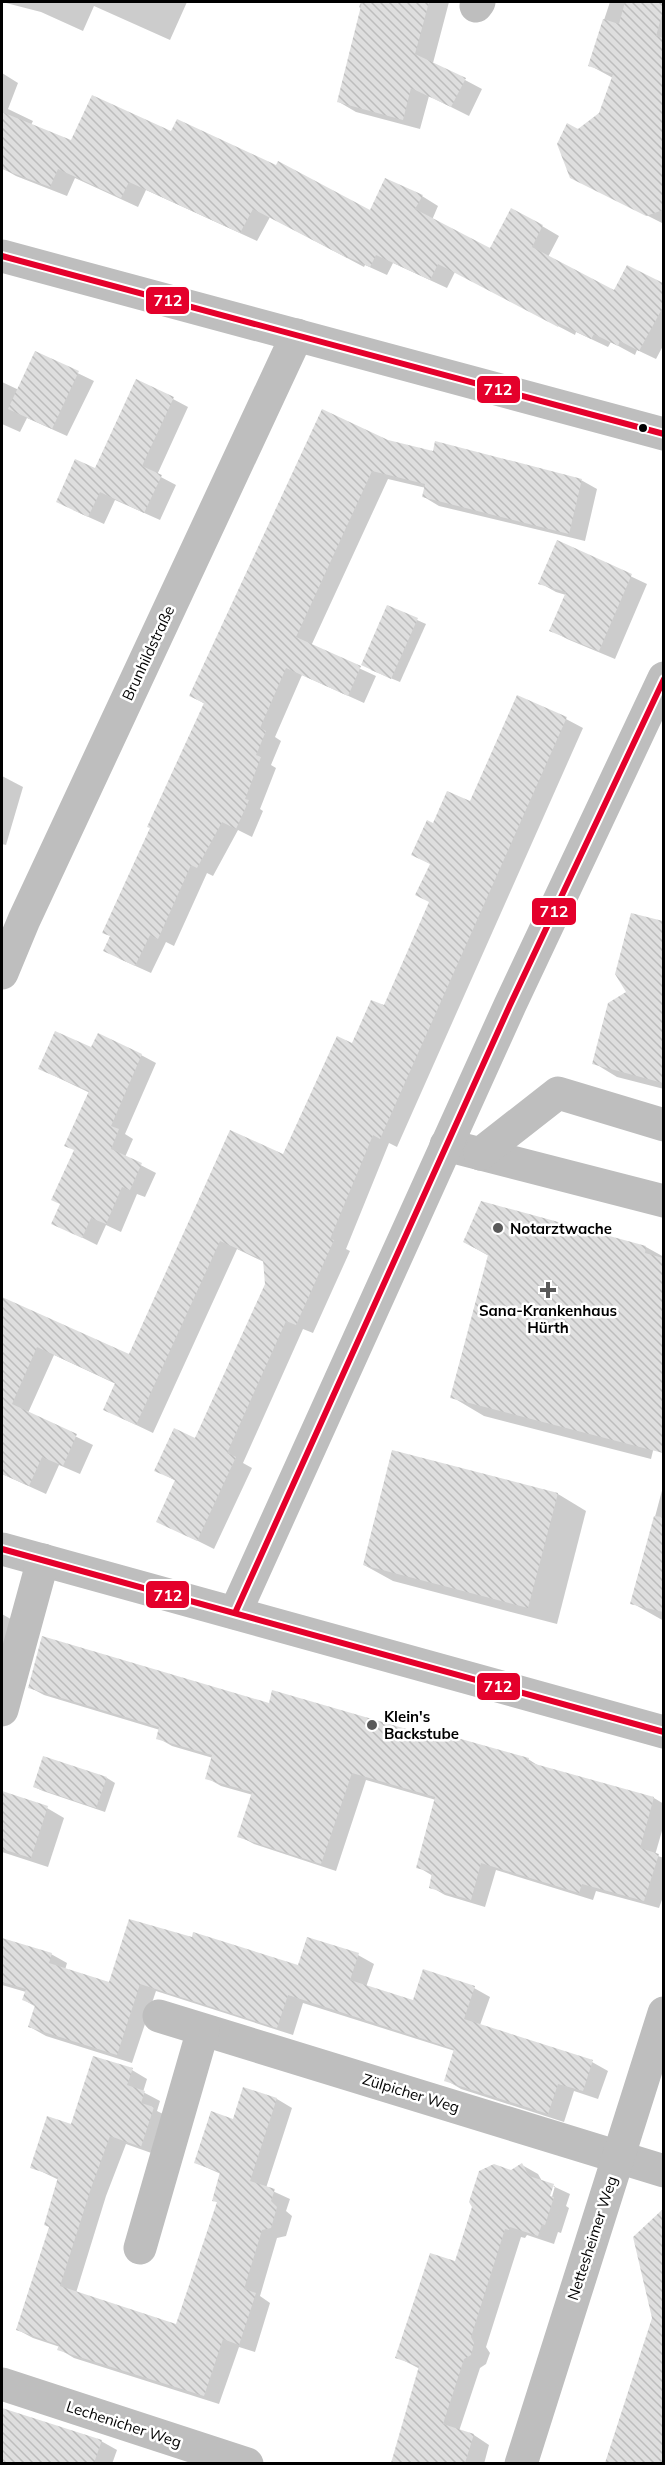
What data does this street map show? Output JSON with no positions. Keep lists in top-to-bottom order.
{
  "streets": {
    "street": [
      "Brunhildstraße",
      "Zülpicher Weg",
      "Nettesheimer Weg",
      "Lechenicher Weg"
    ]
  },
  "crossings": [
    ["Zülpicher Weg", "Nettesheimer Weg"]
  ],
  "places": {
    "other": ["Notarztwache", "Klein's Backstube"],
    "health": ["Sana-Krankenhaus Hürth"]
  },
  "lines": ["transit line 712"]
}
